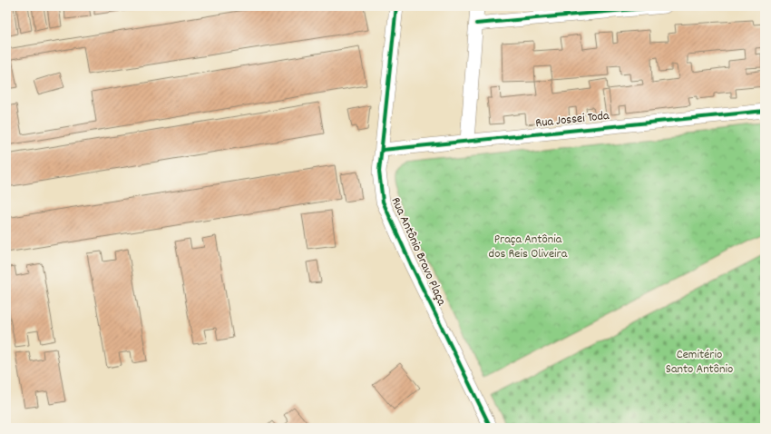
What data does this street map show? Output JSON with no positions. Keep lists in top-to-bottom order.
{
  "streets": {
    "street": ["Rua Jossei Toda", "Rua Antônio Bravo Plaça"]
  },
  "crossings": [
    ["Rua Jossei Toda", "Rua Antônio Bravo Plaça"]
  ],
  "parks": ["Praça Antônia dos Reis Oliveira", "Cemitério Santo Antônio"]
}
